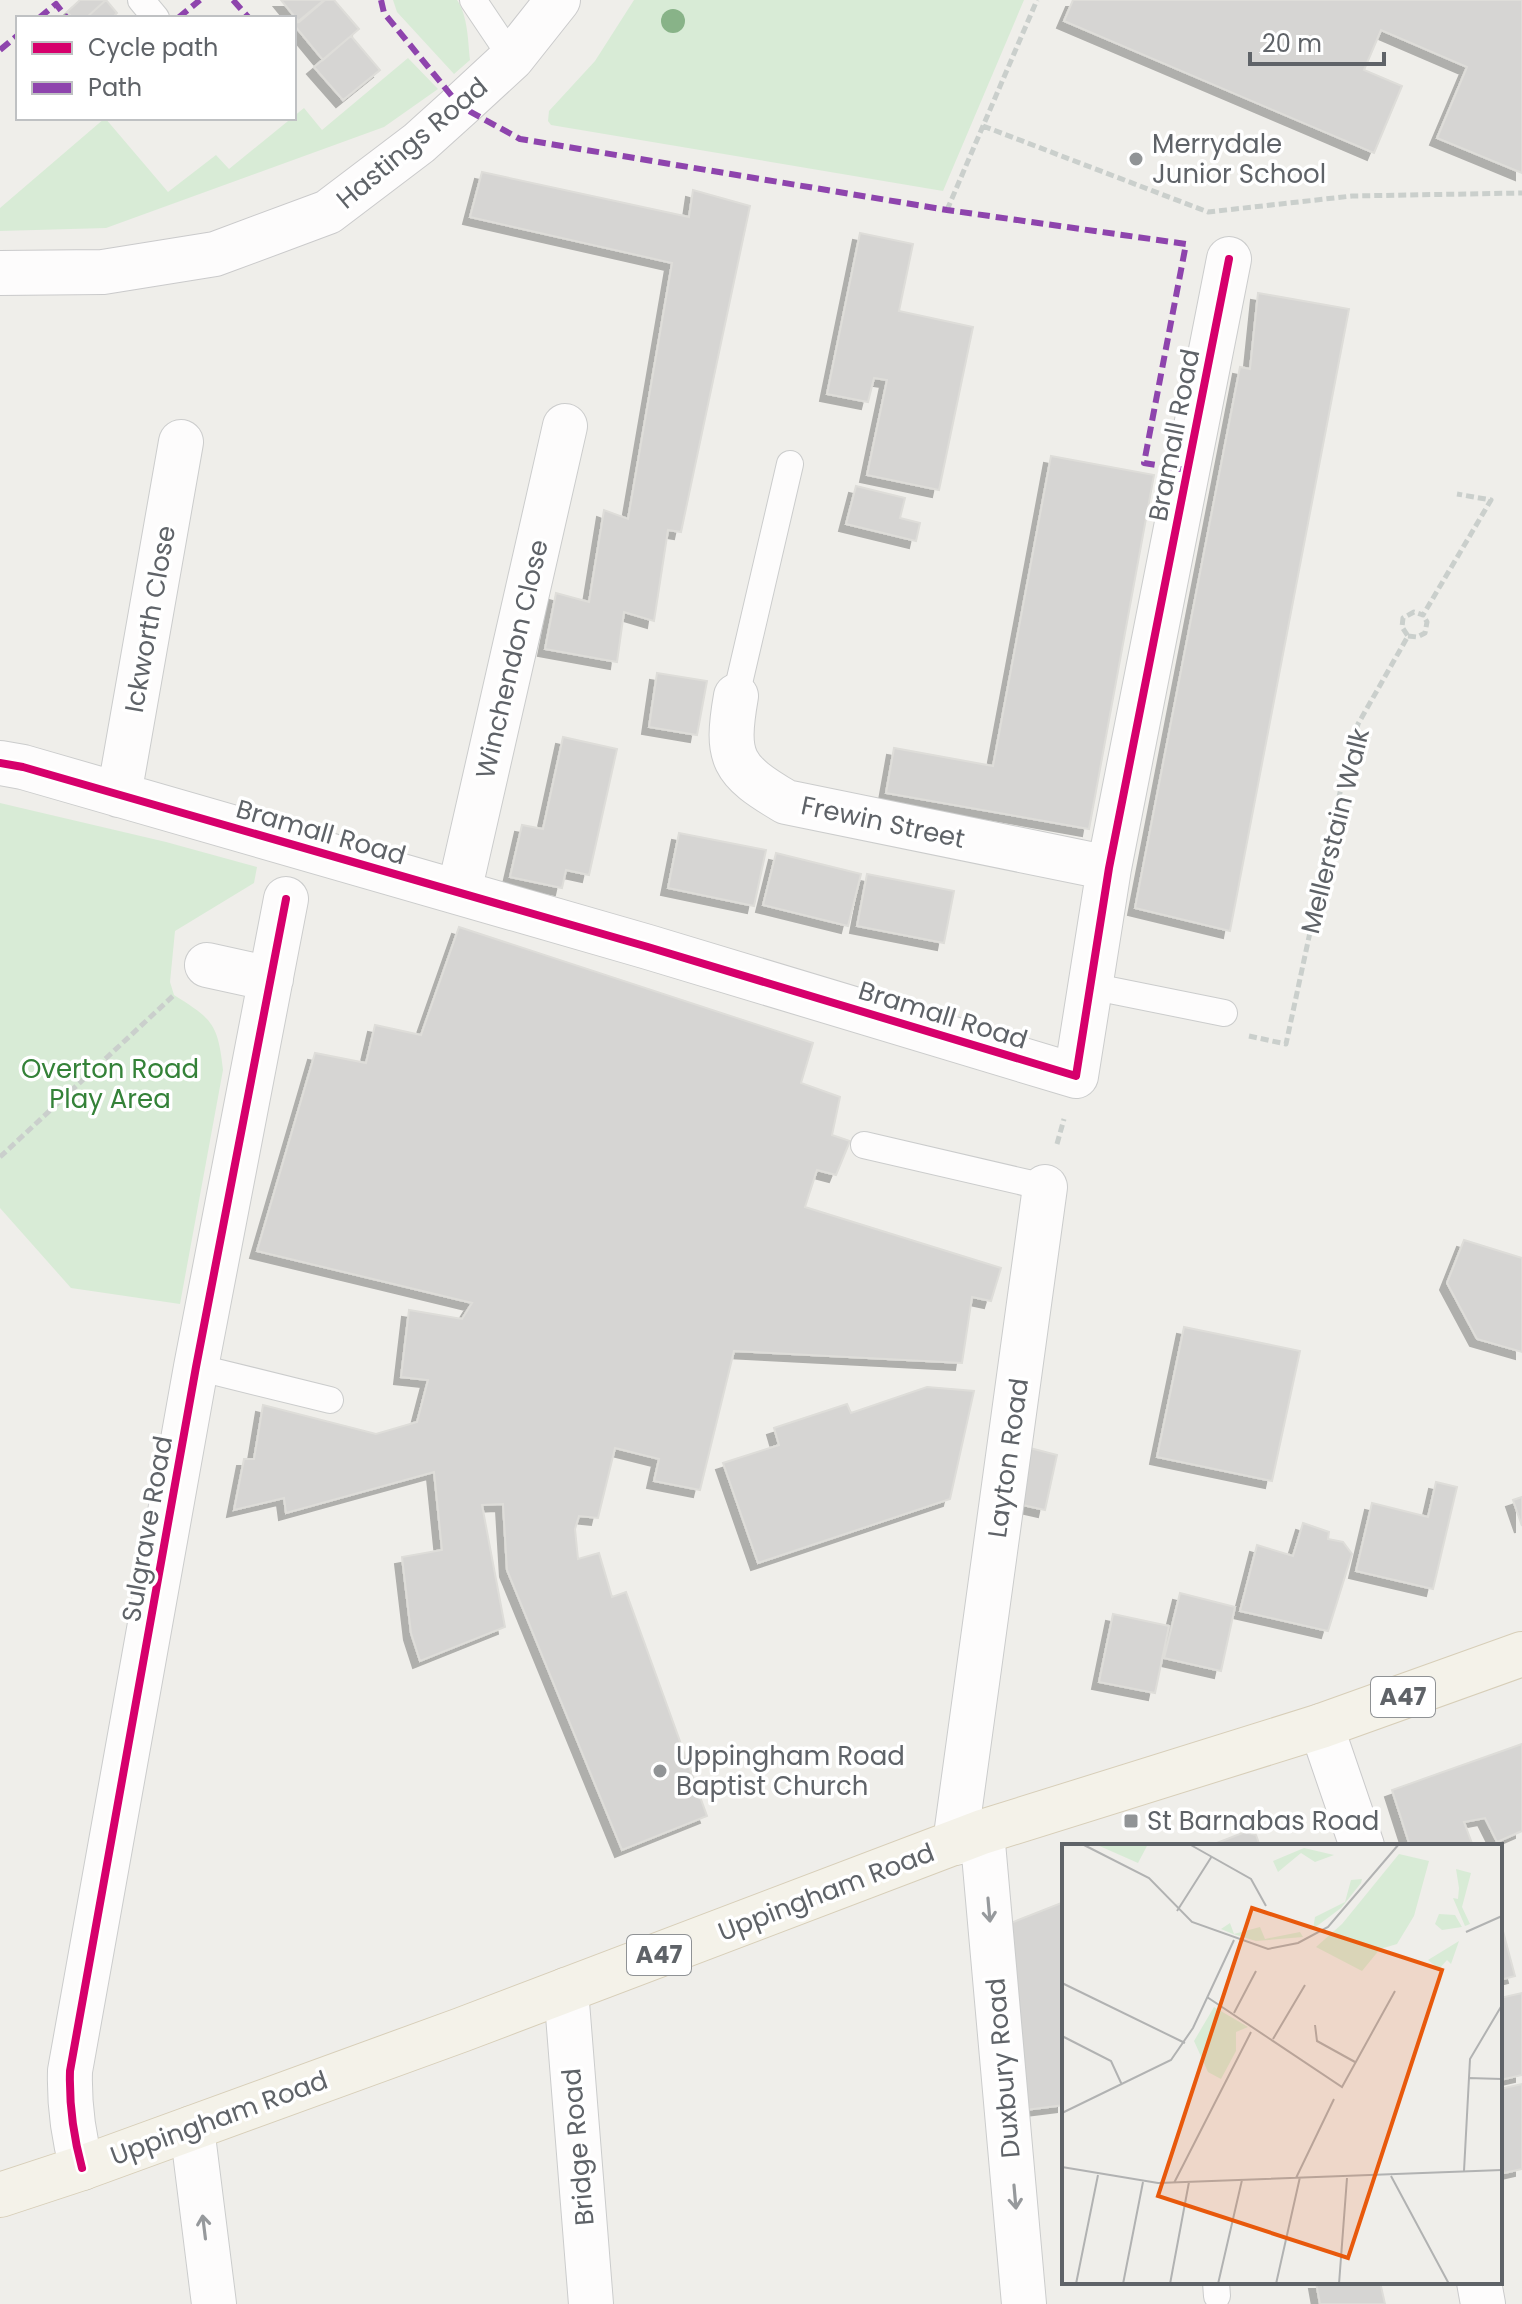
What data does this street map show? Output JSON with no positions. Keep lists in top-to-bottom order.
{
  "streets": {
    "main road": ["A47", "Uppingham Road"],
    "street": [
      "Hastings Road",
      "Bramall Road",
      "Ickworth Close",
      "Winchendon Close",
      "Frewin Street",
      "Layton Road",
      "Sulgrave Road",
      "Duxbury Road",
      "Bridge Road"
    ],
    "path": ["Mellerstain Walk"]
  },
  "crossings": [
    ["Bramall Road", "Ickworth Close"],
    ["Bramall Road", "Winchendon Close"],
    ["Bramall Road", "Frewin Street"],
    ["Layton Road", "Uppingham Road"],
    ["Layton Road", "Duxbury Road"],
    ["Sulgrave Road", "Uppingham Road"],
    ["Uppingham Road", "Duxbury Road"],
    ["Uppingham Road", "Bridge Road"]
  ],
  "one_way": ["Duxbury Road"],
  "parks": ["Overton Road Play Area"],
  "places": {
    "other": ["Merrydale Junior School", "Uppingham Road Baptist Church"],
    "transit": ["St Barnabas Road"]
  },
  "legend": ["Cycle path", "Path"],
  "scale_bar": "20 m"
}
